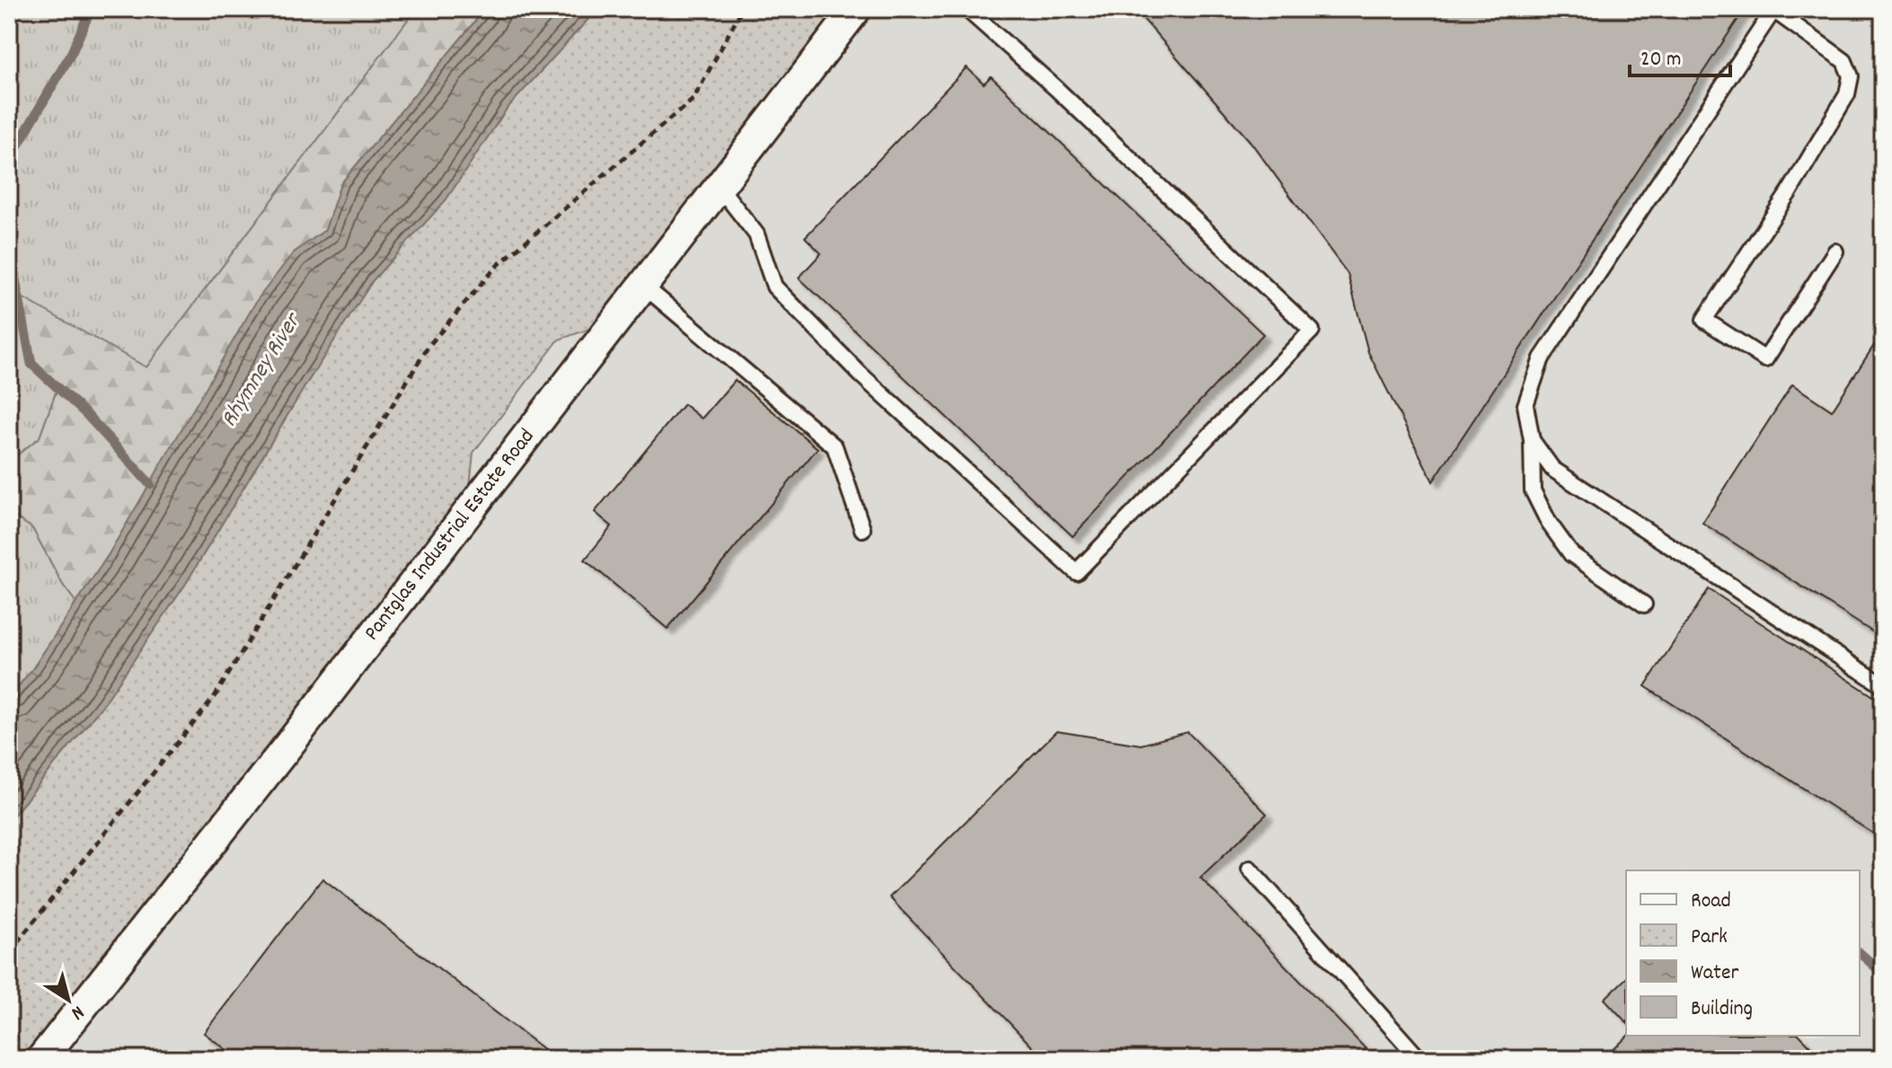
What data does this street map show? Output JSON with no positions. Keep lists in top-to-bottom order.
{
  "streets": {
    "street": ["Pantglas Industrial Estate Road"]
  },
  "water": ["Rhymney River"],
  "legend": [
    "Road",
    "Park",
    "Water",
    "Building"
  ],
  "scale_bar": "20 m",
  "north": "bottom right"
}
